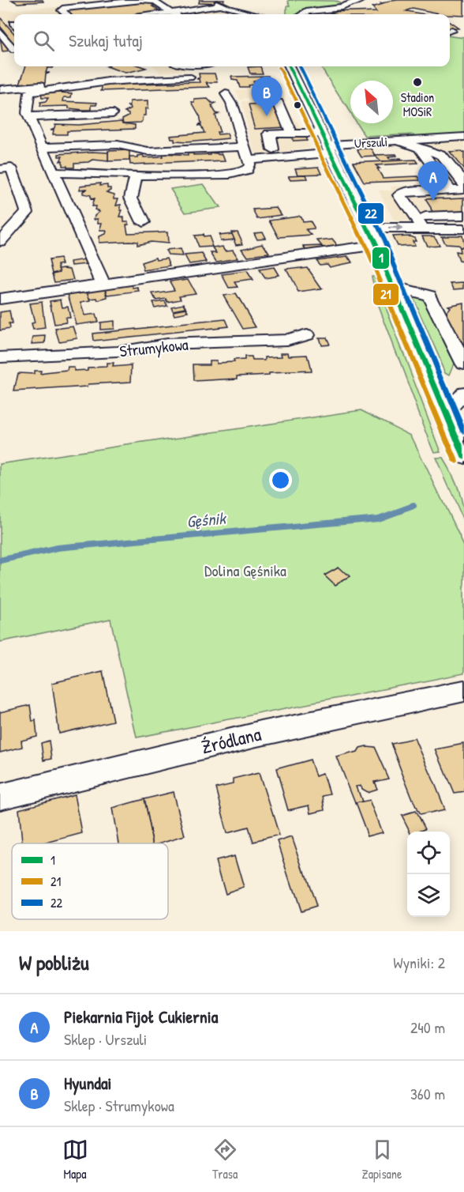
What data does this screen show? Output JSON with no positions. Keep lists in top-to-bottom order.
{
  "streets": {
    "street": ["Urszuli", "Strumykowa", "Źródlana"]
  },
  "water": ["Gęśnik"],
  "parks": ["Dolina Gęśnika"],
  "places": ["Stadion MOSiR"],
  "lines": ["transit line 1", "transit line 22", "transit line 21"],
  "legend": ["1", "21", "22"],
  "north": "top left",
  "page": {
    "search": "Szukaj tutaj",
    "pins": ["B", "A"],
    "heading": ["W pobliżu", "Wyniki: 2"],
    "list": [
      {
        "mark": "A",
        "name": "Piekarnia Fijoł Cukiernia",
        "note": "Sklep · Urszuli",
        "value": "240 m"
      },
      {
        "mark": "B",
        "name": "Hyundai",
        "note": "Sklep · Strumykowa",
        "value": "360 m"
      }
    ],
    "nav": ["Mapa", "Trasa", "Zapisane"]
  }
}
